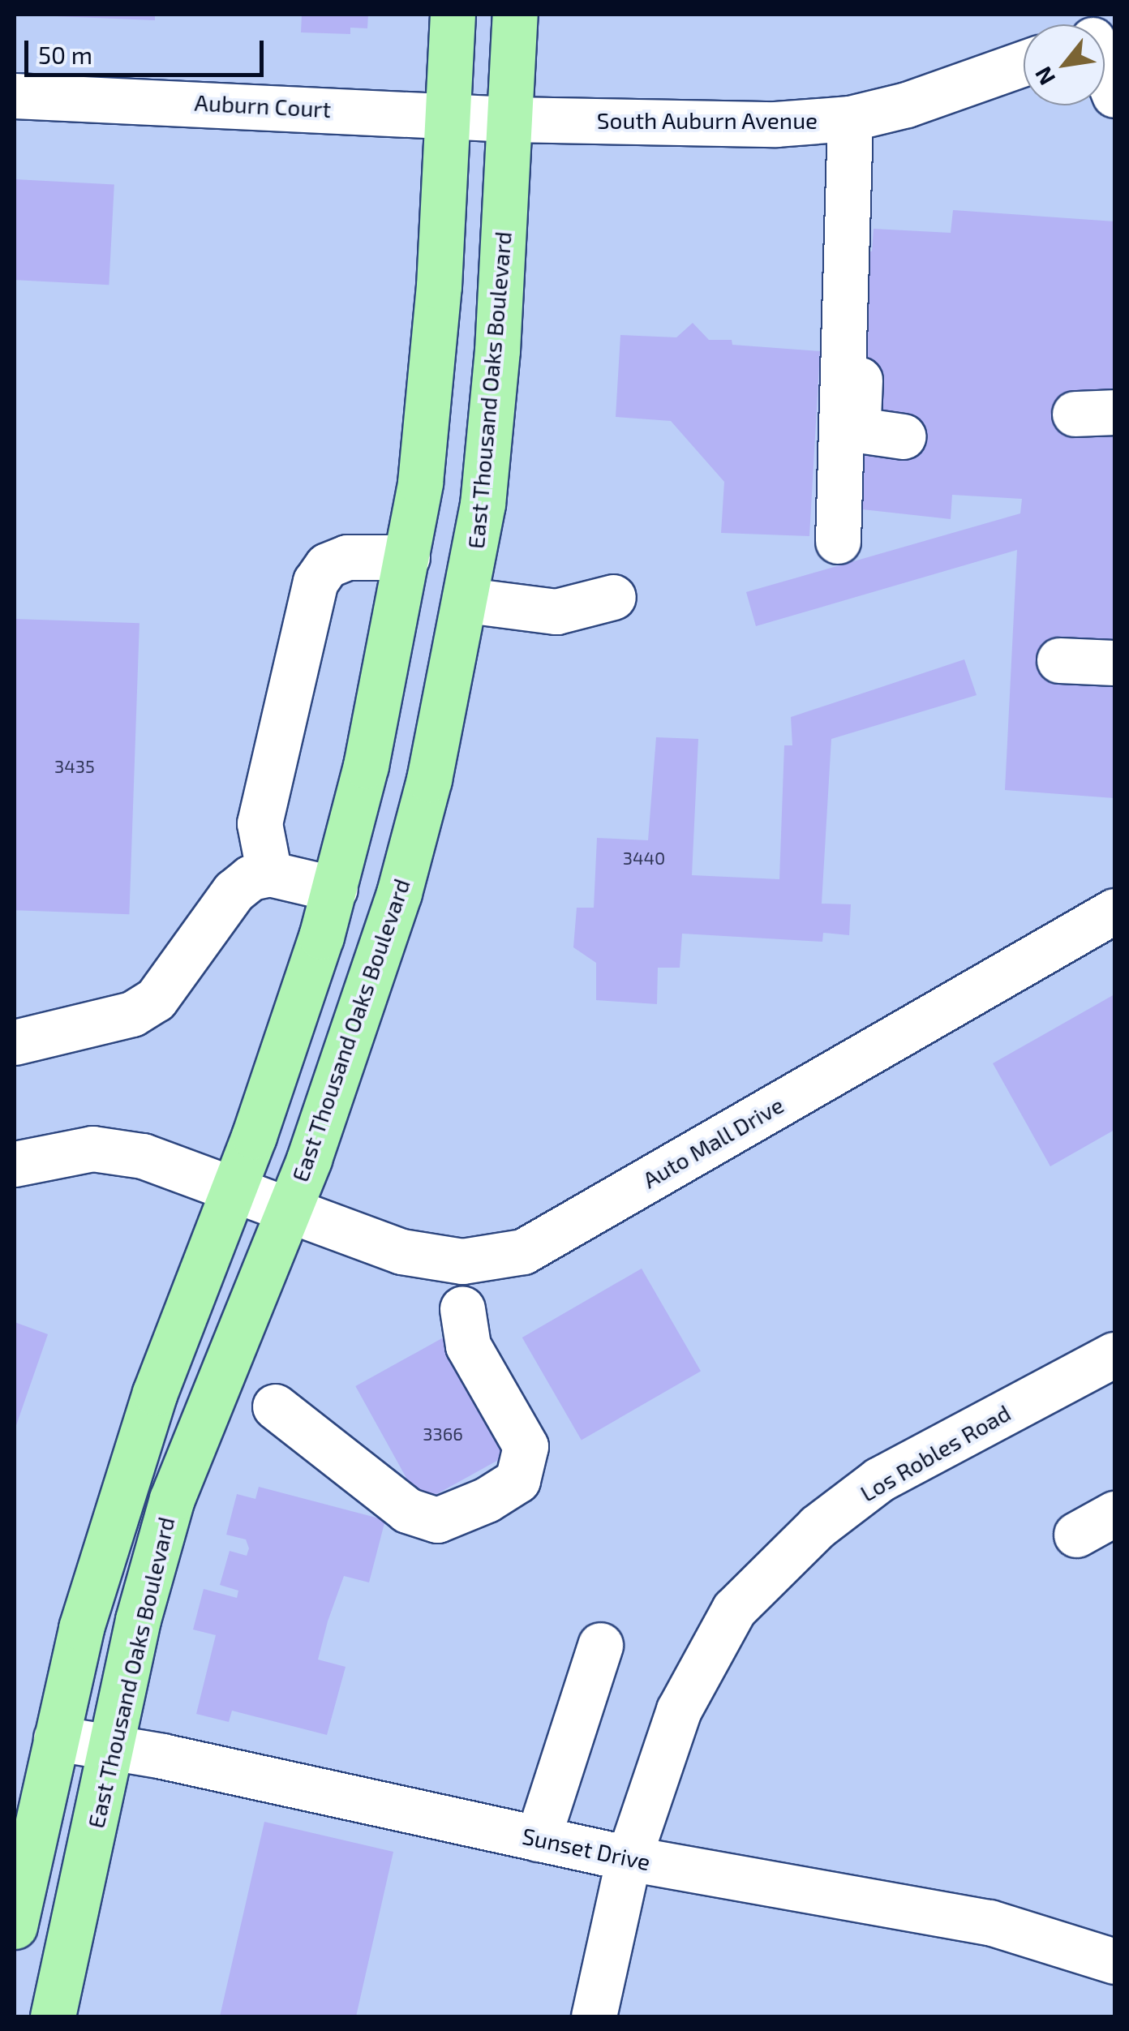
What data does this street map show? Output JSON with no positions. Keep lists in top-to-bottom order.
{
  "streets": {
    "main road": ["East Thousand Oaks Boulevard"],
    "street": [
      "Auburn Court",
      "South Auburn Avenue",
      "Auto Mall Drive",
      "Los Robles Road",
      "Sunset Drive"
    ]
  },
  "crossings": [
    ["Auburn Court", "South Auburn Avenue"],
    ["Auburn Court", "East Thousand Oaks Boulevard"],
    ["South Auburn Avenue", "East Thousand Oaks Boulevard"],
    ["East Thousand Oaks Boulevard", "Auto Mall Drive"],
    ["East Thousand Oaks Boulevard", "Sunset Drive"],
    ["Los Robles Road", "Sunset Drive"]
  ],
  "house_numbers": ["3435", "3440", "3366"],
  "scale_bar": "50 m",
  "north": "bottom left"
}
